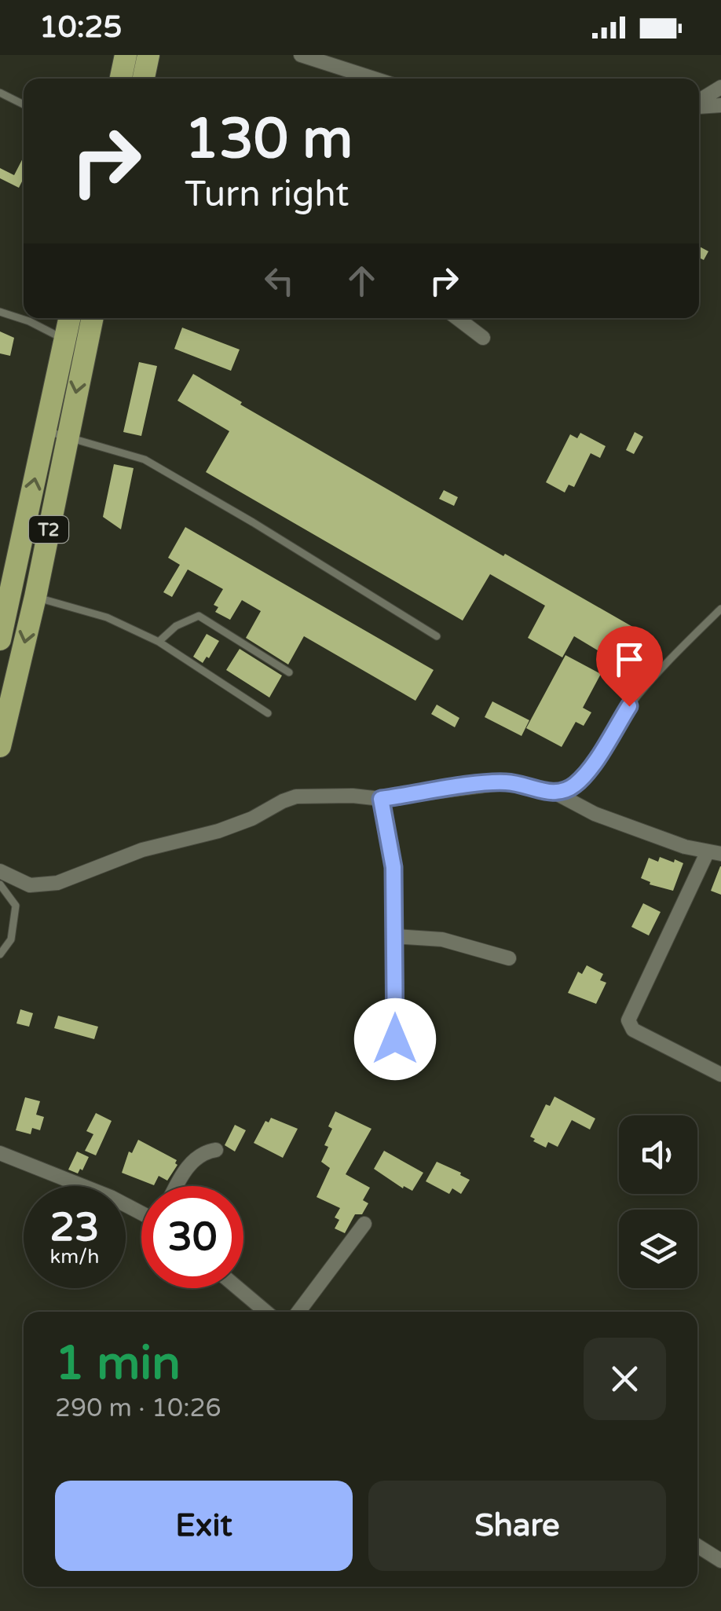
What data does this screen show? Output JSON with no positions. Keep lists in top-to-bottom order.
{
  "streets": {
    "highway": ["T2"]
  },
  "page": {
    "status": "10:25",
    "turn": ["130 m", "Turn right"],
    "speed": "23 km/h",
    "limit": "30",
    "heading": ["1 min", "290 m · 10:26"],
    "buttons": ["Exit", "Share"]
  }
}
